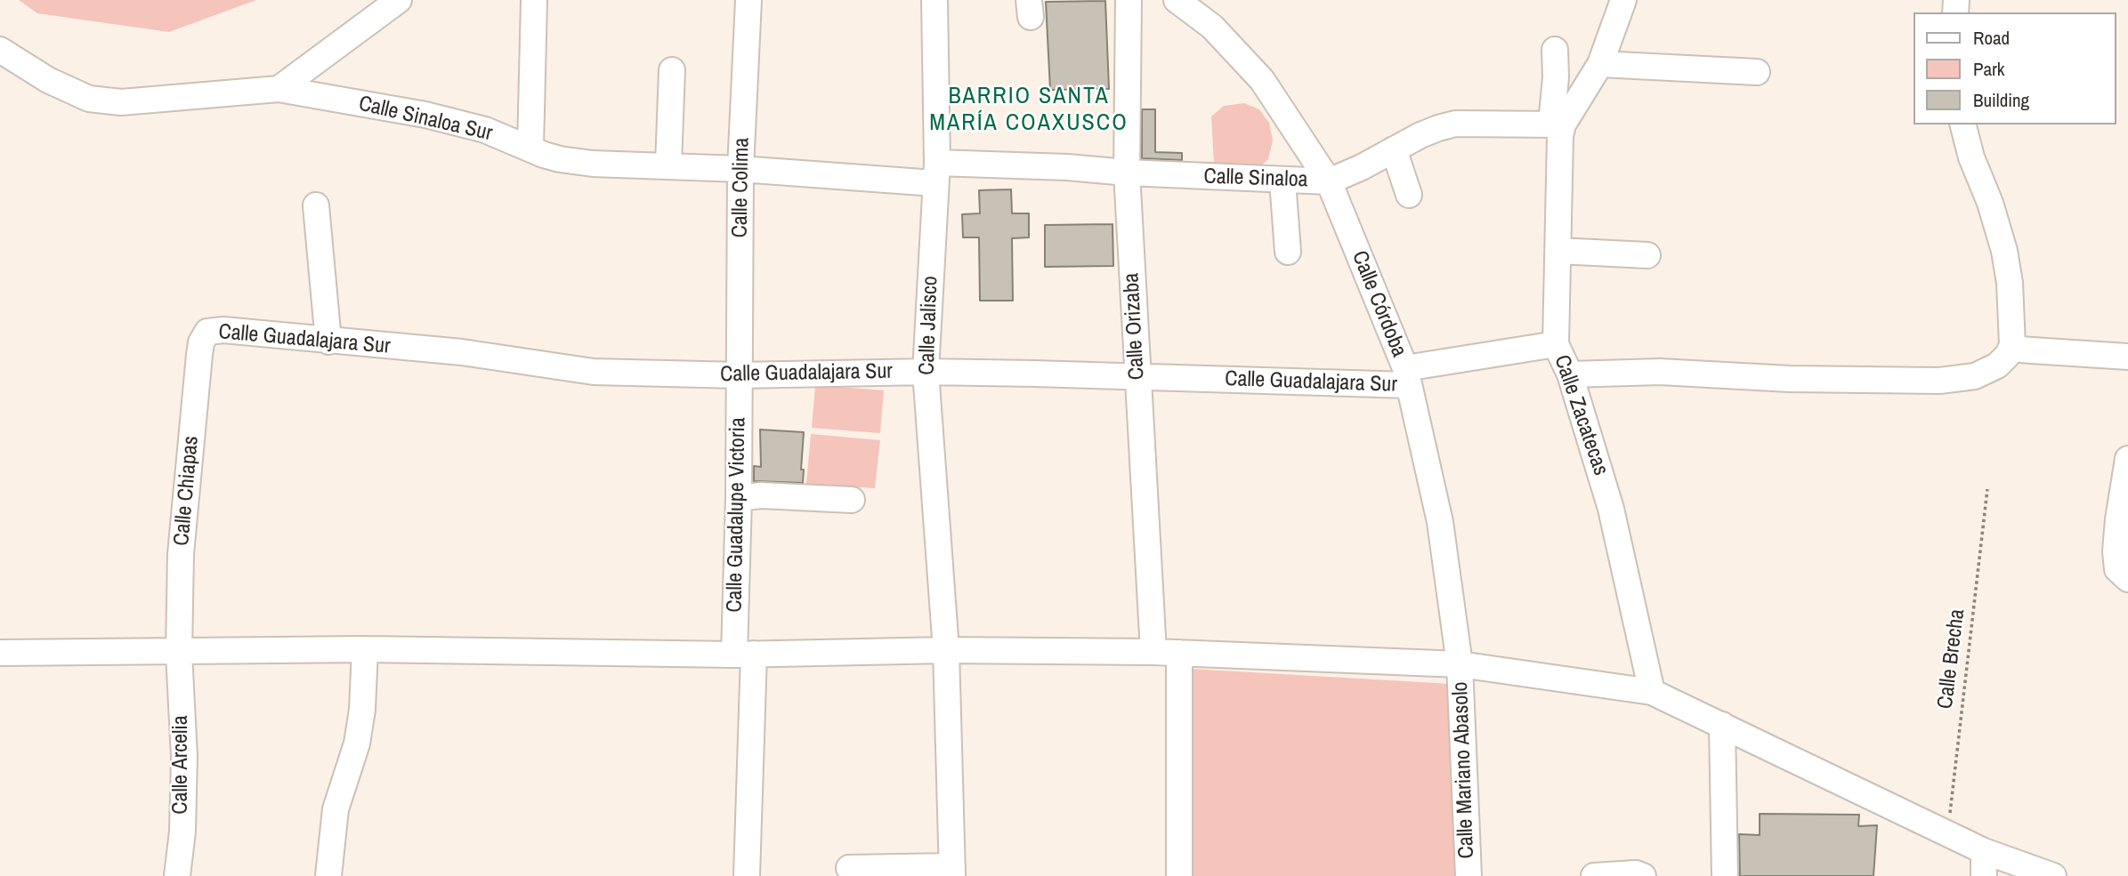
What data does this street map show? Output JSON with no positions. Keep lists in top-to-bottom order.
{
  "streets": {
    "street": [
      "Calle Sinaloa Sur",
      "Calle Sinaloa",
      "Calle Colima",
      "Calle Córdoba",
      "Calle Jalisco",
      "Calle Orizaba",
      "Calle Guadalajara Sur",
      "Calle Zacatecas",
      "Calle Chiapas",
      "Calle Guadalupe Victoria",
      "Calle Arcelia",
      "Calle Mariano Abasolo"
    ],
    "path": ["Calle Brecha"]
  },
  "crossings": [
    ["Calle Sinaloa Sur", "Calle Sinaloa"],
    ["Calle Sinaloa Sur", "Calle Colima"],
    ["Calle Sinaloa Sur", "Calle Jalisco"],
    ["Calle Sinaloa", "Calle Córdoba"],
    ["Calle Sinaloa", "Calle Jalisco"],
    ["Calle Sinaloa", "Calle Orizaba"],
    ["Calle Sinaloa", "Calle Zacatecas"],
    ["Calle Colima", "Calle Guadalajara Sur"],
    ["Calle Colima", "Calle Guadalupe Victoria"],
    ["Calle Córdoba", "Calle Guadalajara Sur"],
    ["Calle Córdoba", "Calle Mariano Abasolo"],
    ["Calle Jalisco", "Calle Guadalajara Sur"],
    ["Calle Orizaba", "Calle Guadalajara Sur"],
    ["Calle Guadalajara Sur", "Calle Zacatecas"],
    ["Calle Guadalajara Sur", "Calle Chiapas"],
    ["Calle Guadalajara Sur", "Calle Guadalupe Victoria"],
    ["Calle Chiapas", "Calle Arcelia"]
  ],
  "districts": ["BARRIO SANTA MARÍA COAXUSCO"],
  "legend": ["Road", "Park", "Building"]
}
